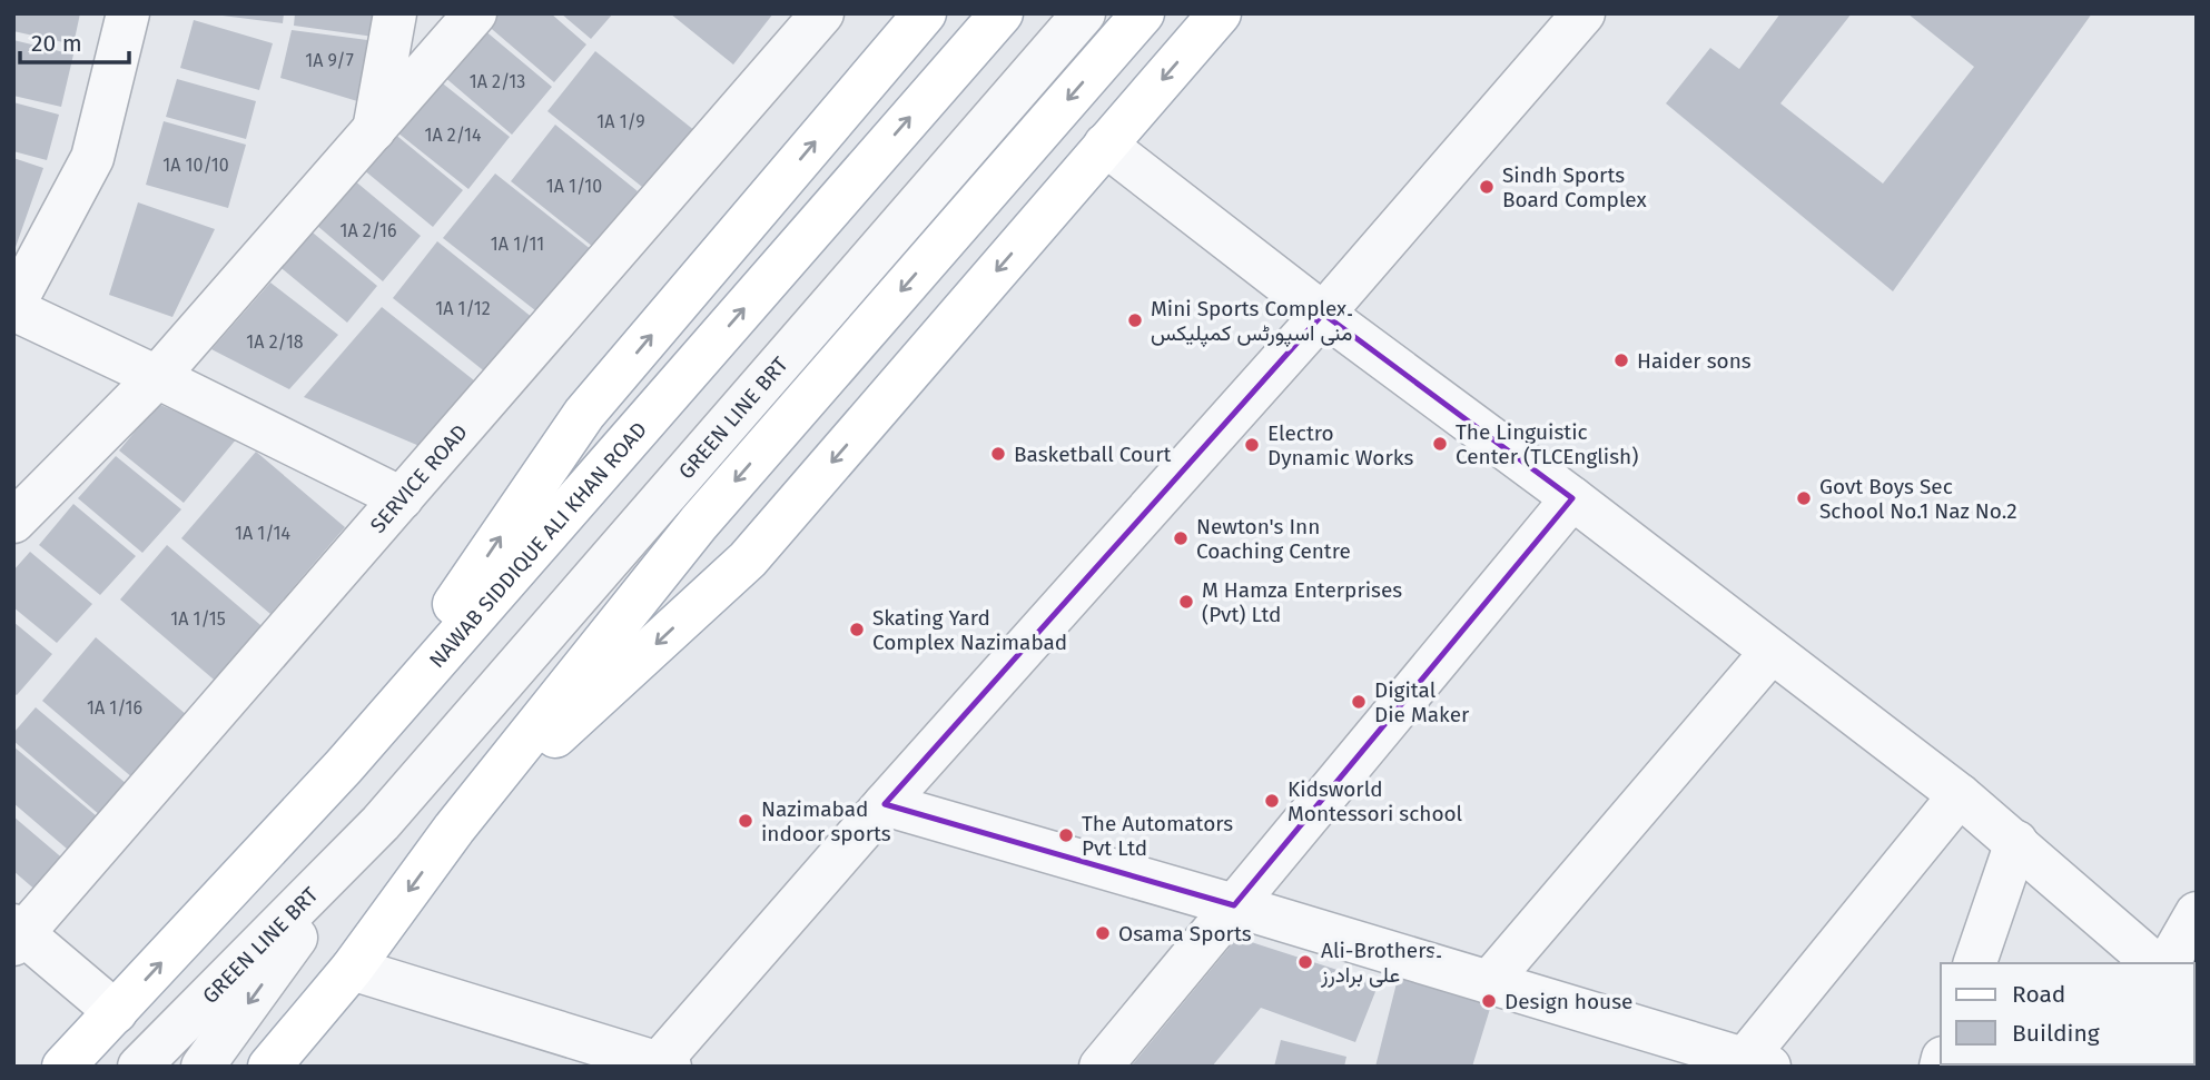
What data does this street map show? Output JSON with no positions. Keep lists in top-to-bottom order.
{
  "streets": {
    "main road": ["NAWAB SIDDIQUE ALI KHAN ROAD"],
    "street": ["GREEN LINE BRT", "SERVICE ROAD"]
  },
  "places": [
    "Sindh Sports Board Complex",
    "Mini Sports Complex۔ منی اسپورٹس کمپلیکس",
    "Haider sons",
    "The Linguistic Center (TLCEnglish)",
    "Electro Dynamic Works",
    "Basketball Court",
    "Govt Boys Sec School No.1 Naz No.2",
    "Newton's Inn Coaching Centre",
    "M Hamza Enterprises (Pvt) Ltd",
    "Skating Yard Complex Nazimabad",
    "Digital Die Maker",
    "Kidsworld Montessori school",
    "Nazimabad indoor sports",
    "The Automators Pvt Ltd",
    "Osama Sports",
    "Ali-Brothers۔ علی برادرز",
    "Design house"
  ],
  "house_numbers": [
    "1A 9/7",
    "1A 2/13",
    "1A 1/9",
    "1A 2/14",
    "1A 10/10",
    "1A 1/10",
    "1A 2/16",
    "1A 1/11",
    "1A 1/12",
    "1A 2/18",
    "1A 1/14",
    "1A 1/15",
    "1A 1/16"
  ],
  "legend": ["Road", "Building"],
  "scale_bar": "20 m"
}
